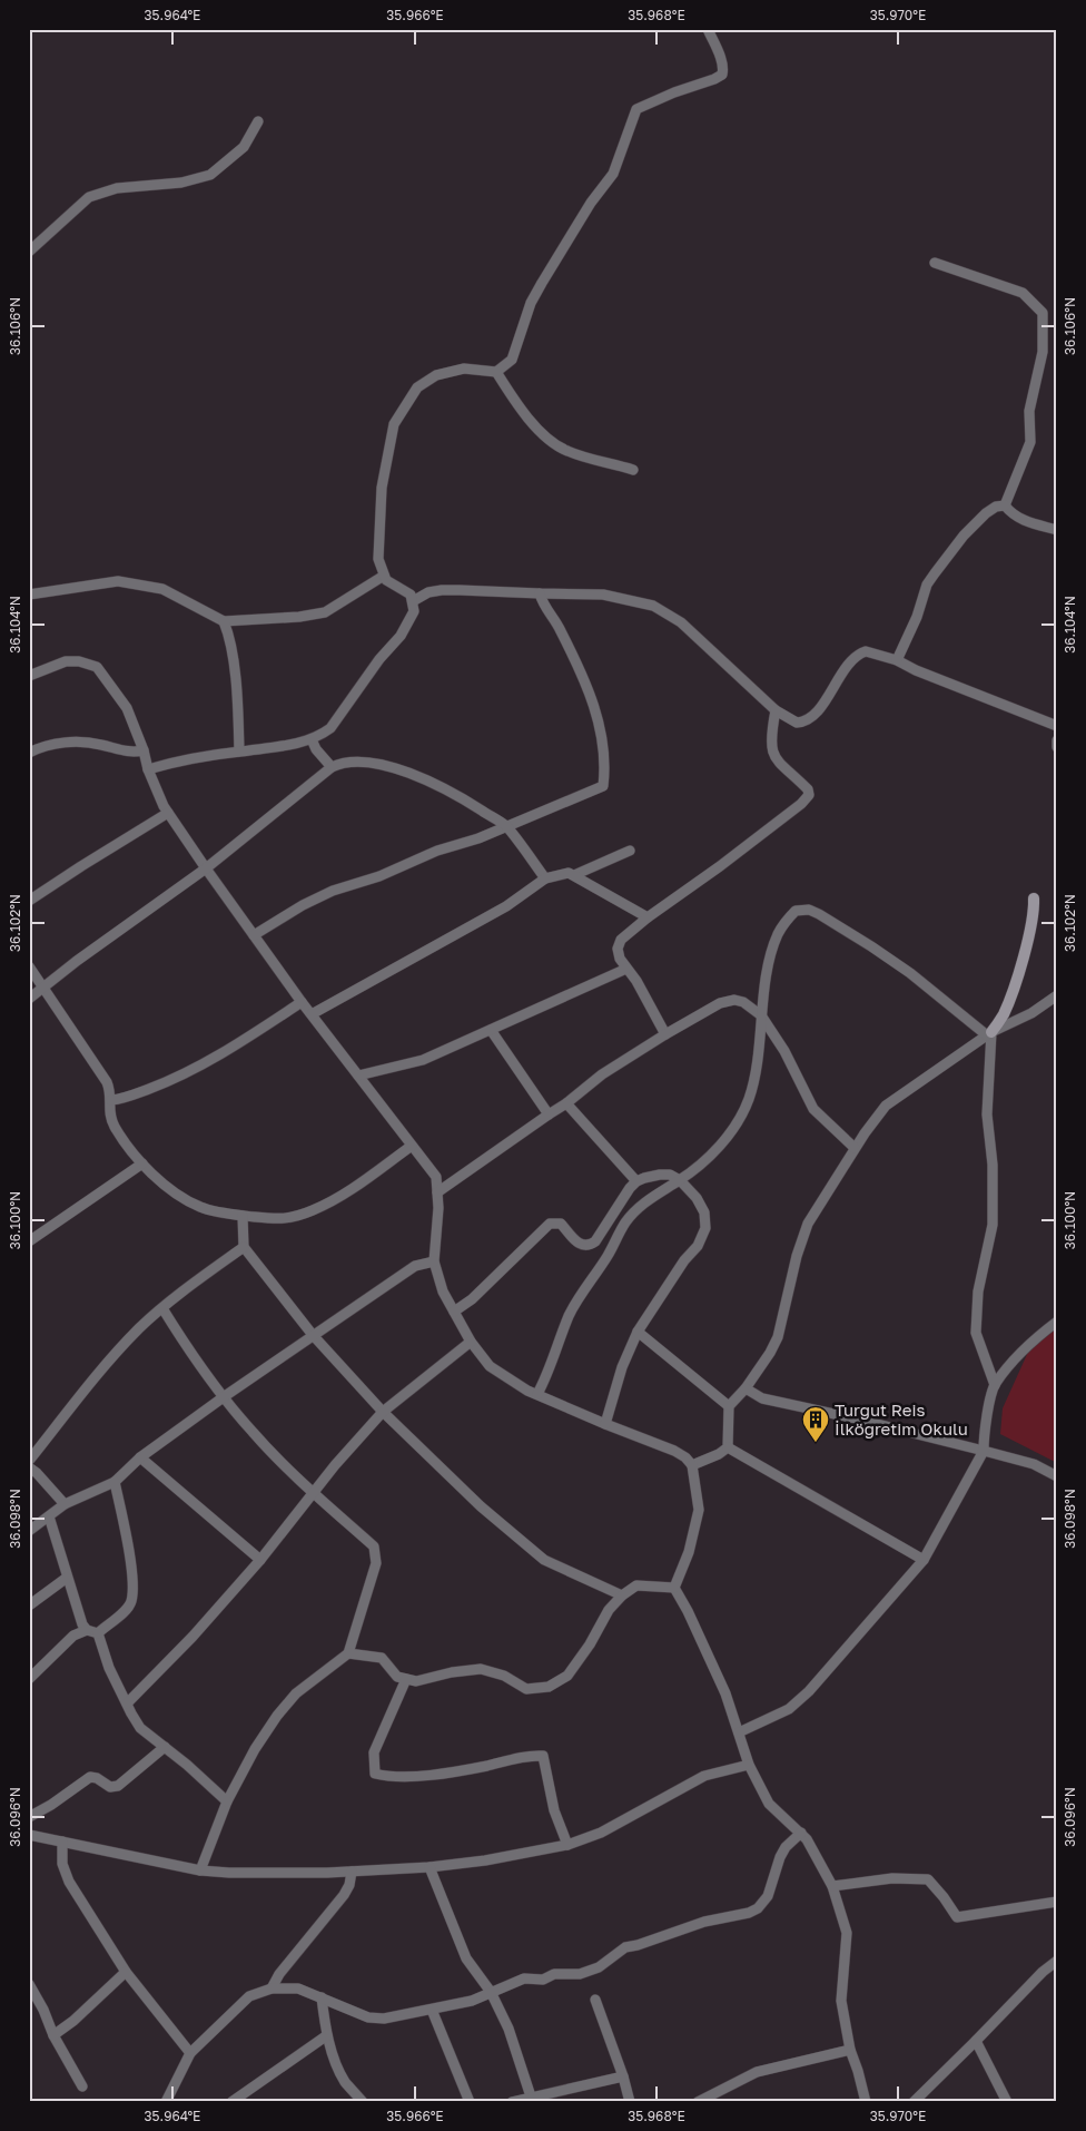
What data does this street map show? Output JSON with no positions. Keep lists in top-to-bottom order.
{
  "places": {
    "building": ["Turgut Reis İlköğretim Okulu"]
  },
  "coordinates": [
    "35.964°E",
    "35.966°E",
    "35.968°E",
    "35.970°E",
    "36.106°N",
    "36.104°N",
    "36.102°N",
    "36.100°N",
    "36.098°N",
    "36.096°N"
  ]
}
